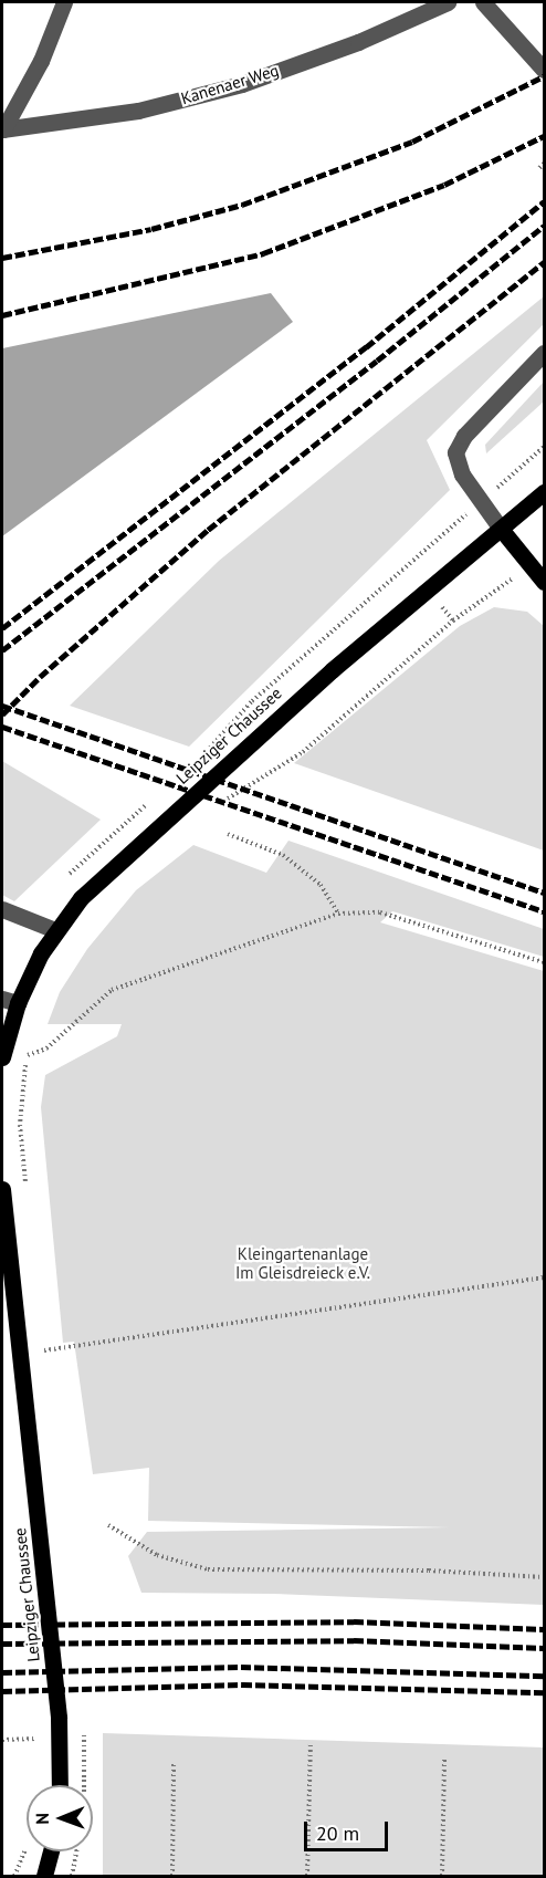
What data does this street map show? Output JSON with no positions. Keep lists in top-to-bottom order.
{
  "streets": {
    "main road": ["Leipziger Chaussee"],
    "street": ["Kanenaer Weg"]
  },
  "parks": ["Kleingartenanlage Im Gleisdreieck e.V."],
  "scale_bar": "20 m",
  "north": "left"
}
